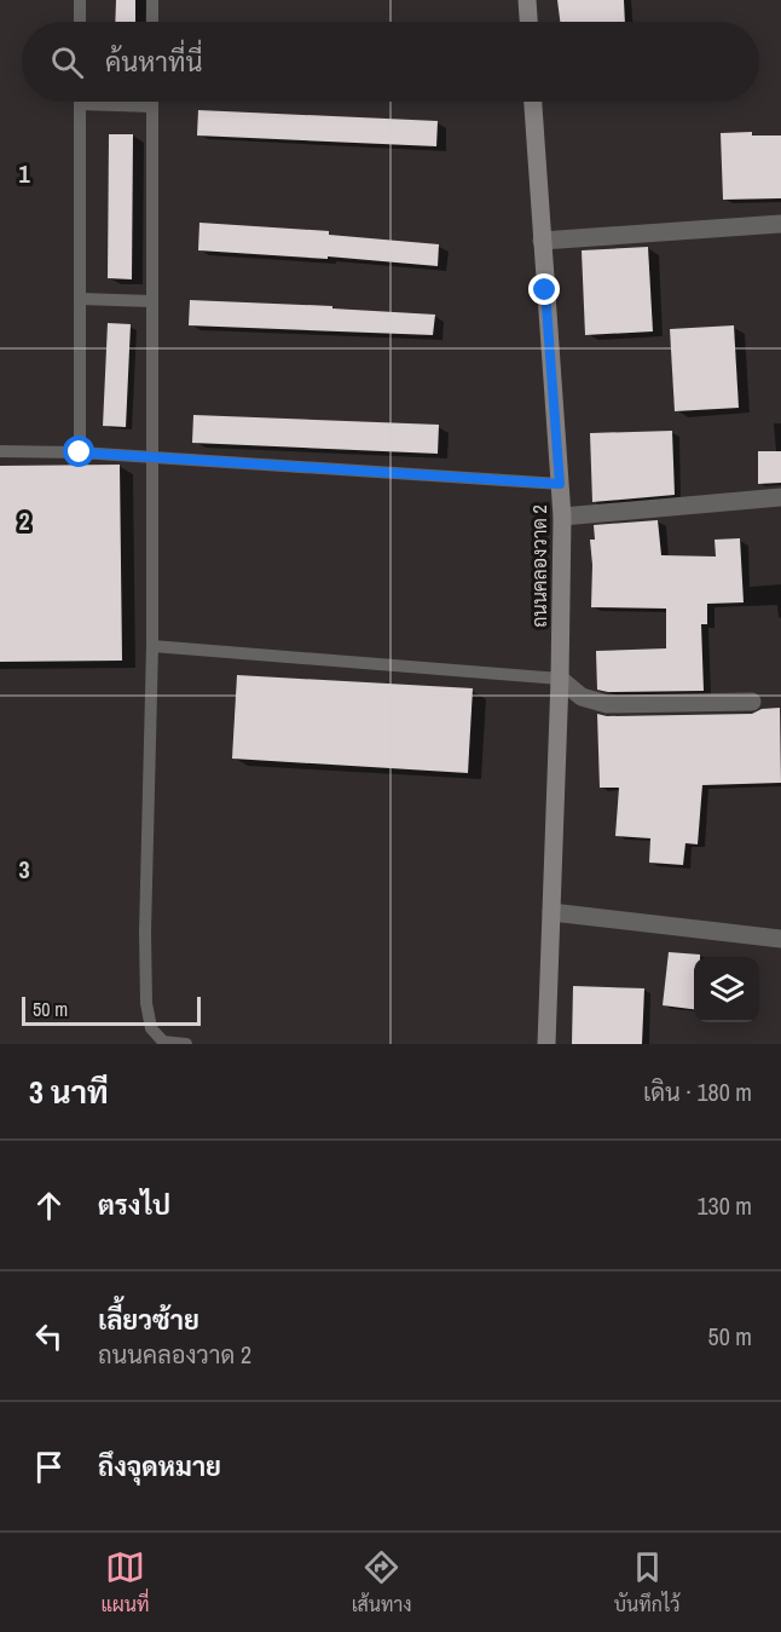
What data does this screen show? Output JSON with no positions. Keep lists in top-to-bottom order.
{
  "streets": {
    "street": ["ถนนคลองวาด 2"]
  },
  "scale_bar": "50 m",
  "page": {
    "search": "ค้นหาที่นี่",
    "scale": "50 m",
    "heading": ["3 นาที", "เดิน · 180 m"],
    "list": [
      ["ตรงไป", "130 m"],
      ["เลี้ยวซ้าย", "ถนนคลองวาด 2", "50 m"],
      "ถึงจุดหมาย"
    ],
    "nav": ["แผนที่", "เส้นทาง", "บันทึกไว้"]
  },
  "grid": {
    "rows": ["1", "2", "3"]
  }
}
